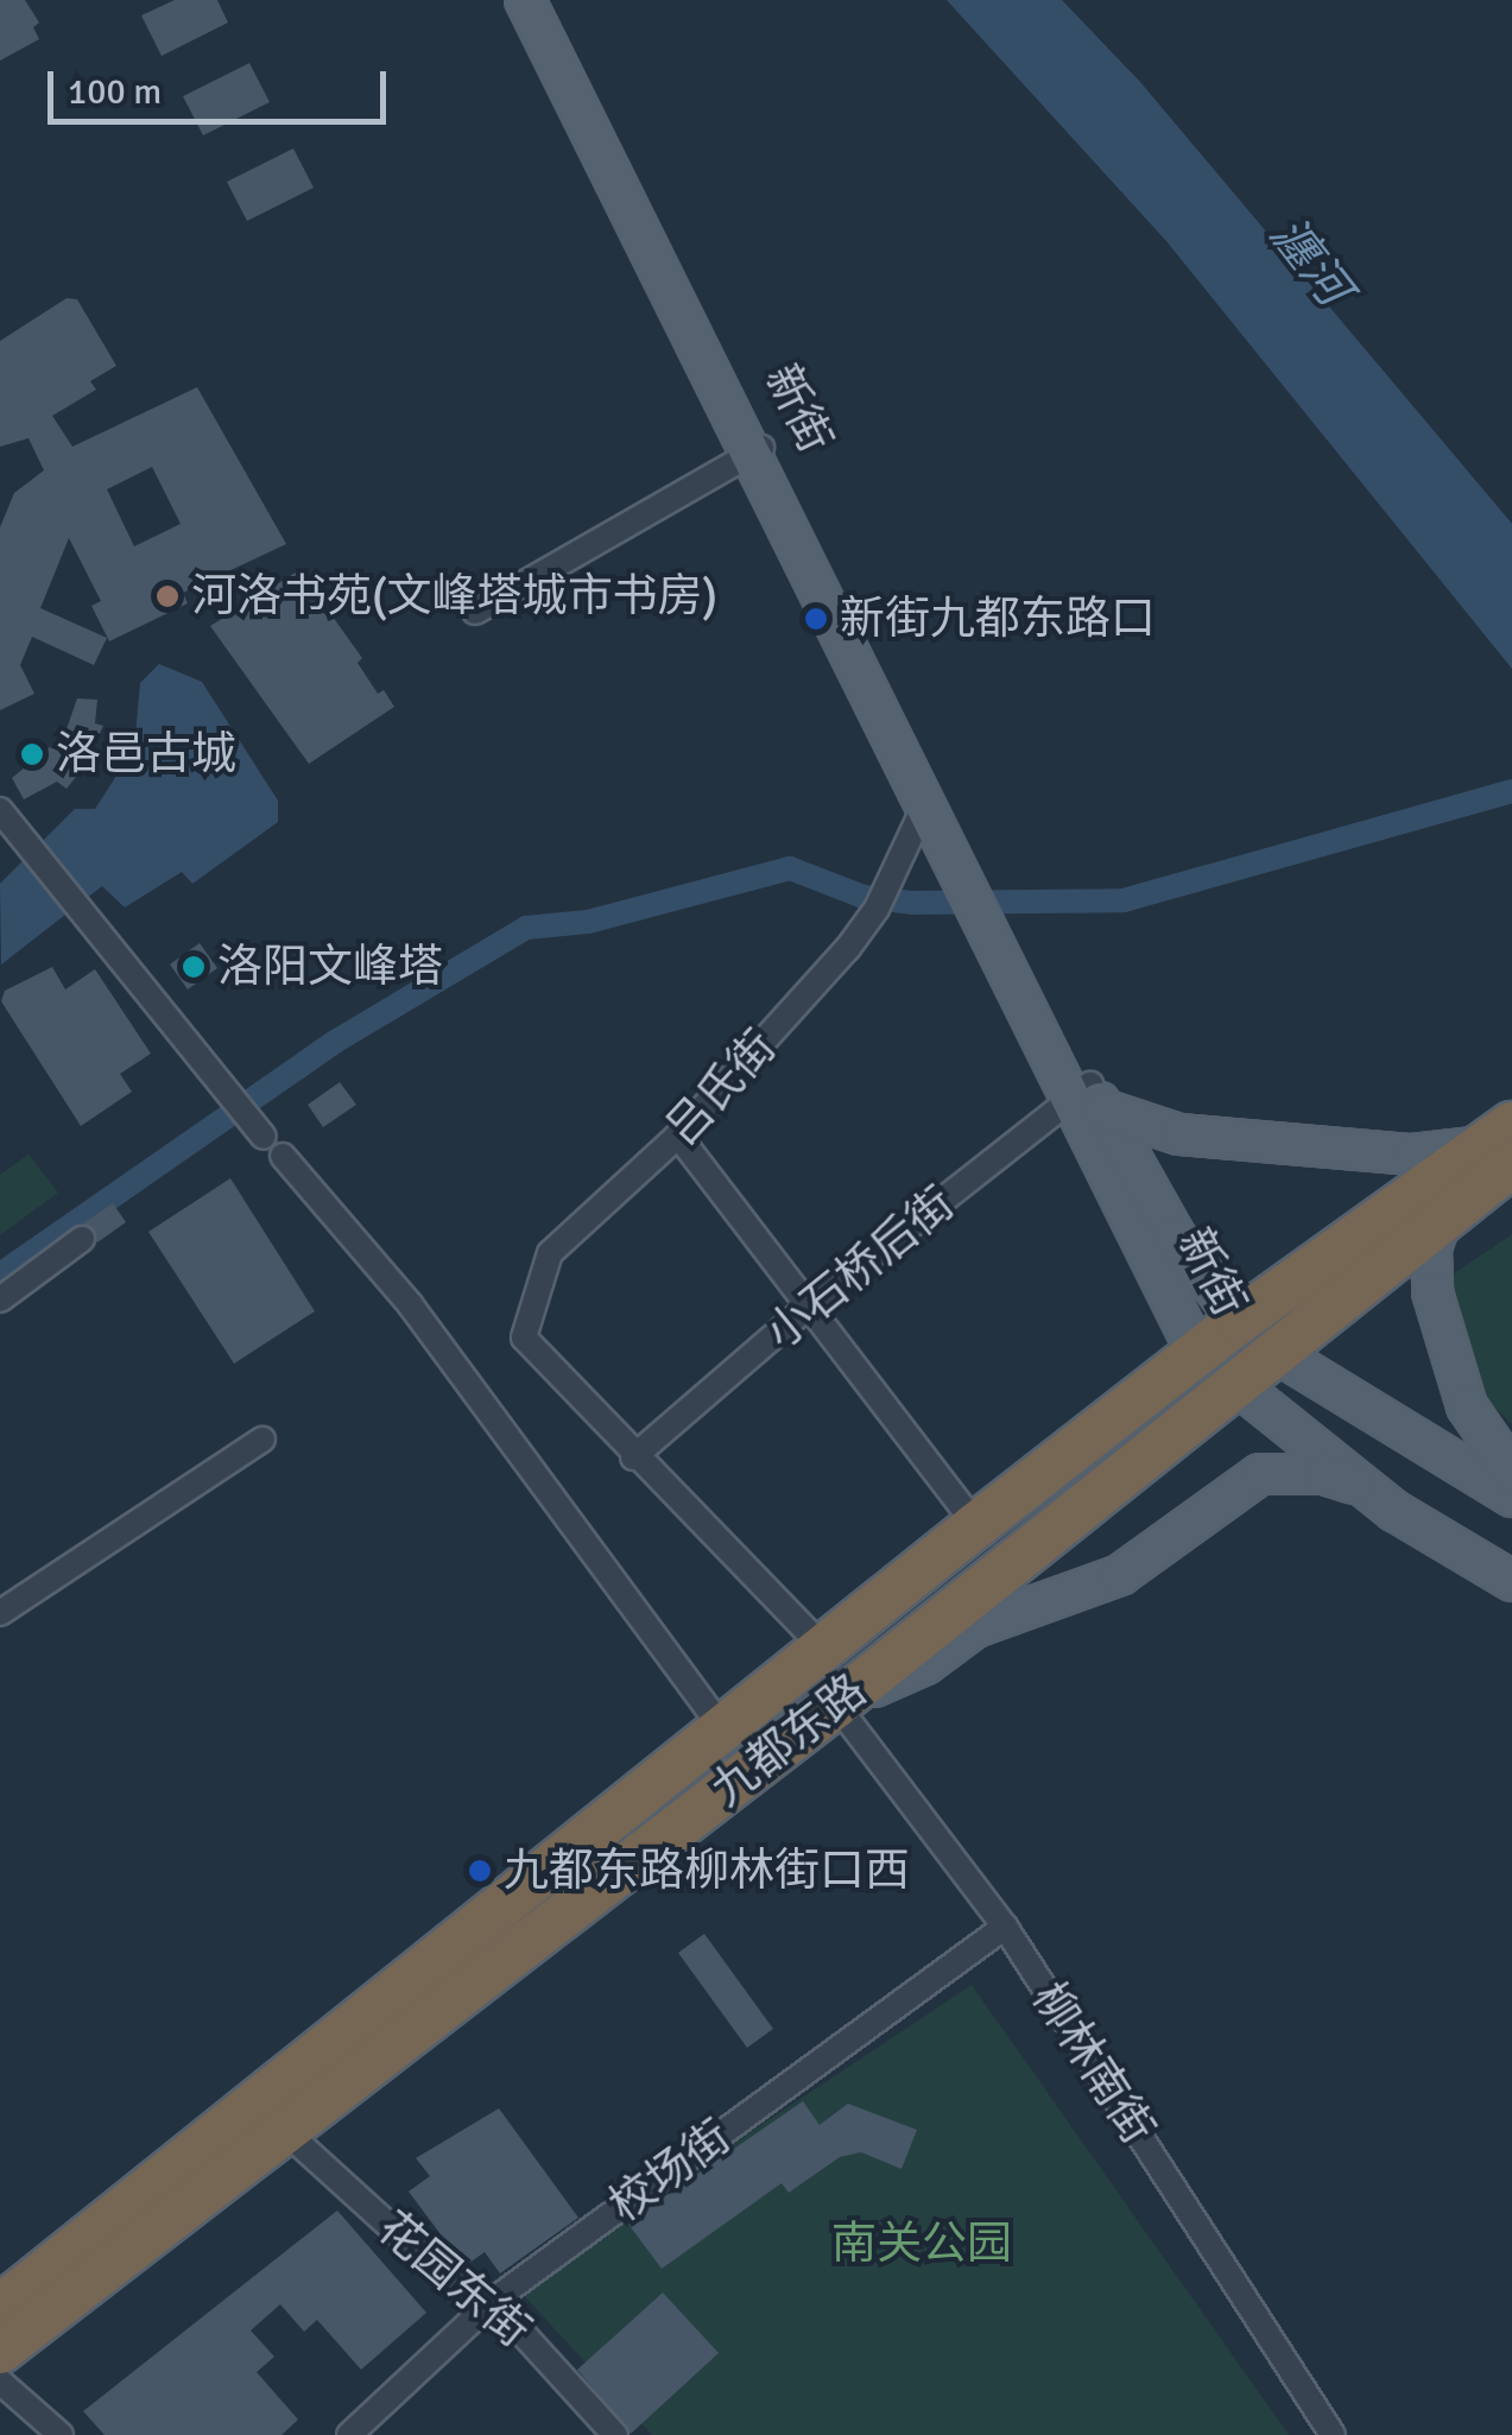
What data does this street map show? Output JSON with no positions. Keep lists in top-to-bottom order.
{
  "streets": {
    "highway": ["九都东路"],
    "main road": ["新街"],
    "street": [
      "吕氏街",
      "小石桥后街",
      "柳林南街",
      "校场街",
      "花园东街"
    ]
  },
  "crossings": [
    ["新街", "吕氏街"],
    ["新街", "小石桥后街"],
    ["新街", "九都东路"],
    ["吕氏街", "小石桥后街"],
    ["九都东路", "柳林南街"],
    ["九都东路", "花园东街"],
    ["柳林南街", "校场街"],
    ["校场街", "花园东街"]
  ],
  "water": ["瀍河"],
  "parks": ["南关公园"],
  "places": [
    "河洛书苑(文峰塔城市书房)",
    "新街九都东路口",
    "洛邑古城",
    "洛阳文峰塔",
    "九都东路柳林街口西"
  ],
  "scale_bar": "100 m"
}
